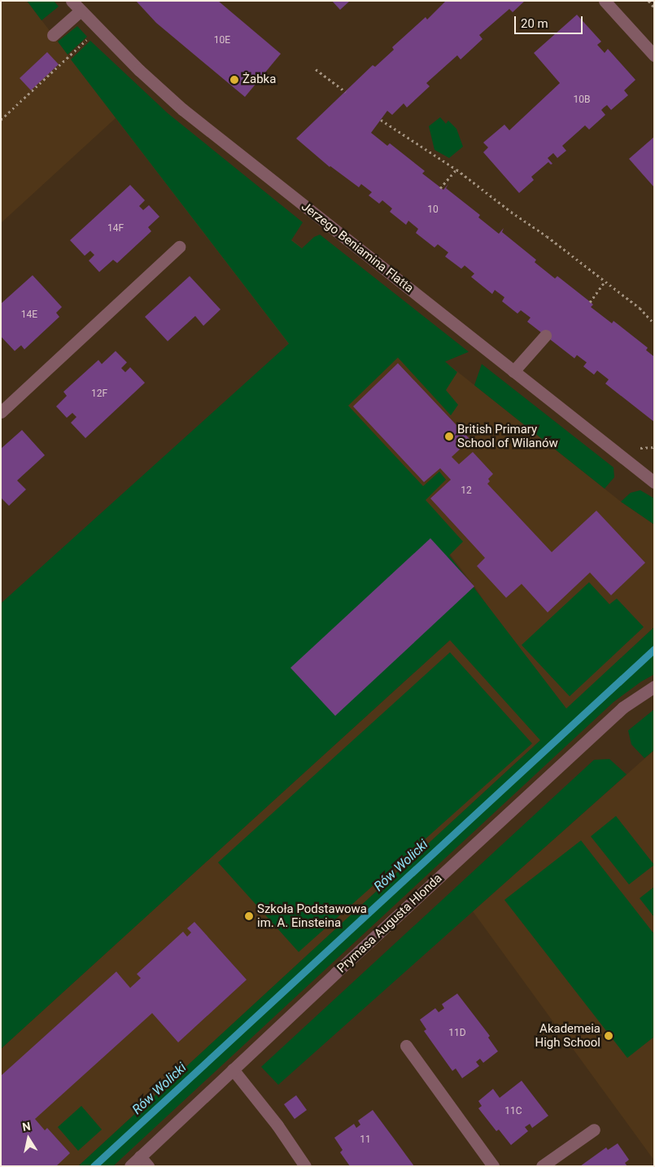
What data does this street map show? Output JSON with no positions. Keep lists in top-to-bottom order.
{
  "streets": {
    "street": ["Jerzego Beniamina Flatta", "Prymasa Augusta Hlonda"]
  },
  "water": ["Rów Wolicki"],
  "places": [
    "Żabka",
    "British Primary School of Wilanów",
    "Szkoła Podstawowa im. A. Einsteina",
    "Akademeia High School"
  ],
  "house_numbers": [
    "10E",
    "10B",
    "10",
    "14F",
    "14E",
    "12F",
    "12",
    "11D",
    "11C",
    "11"
  ],
  "scale_bar": "20 m",
  "north": "top"
}
